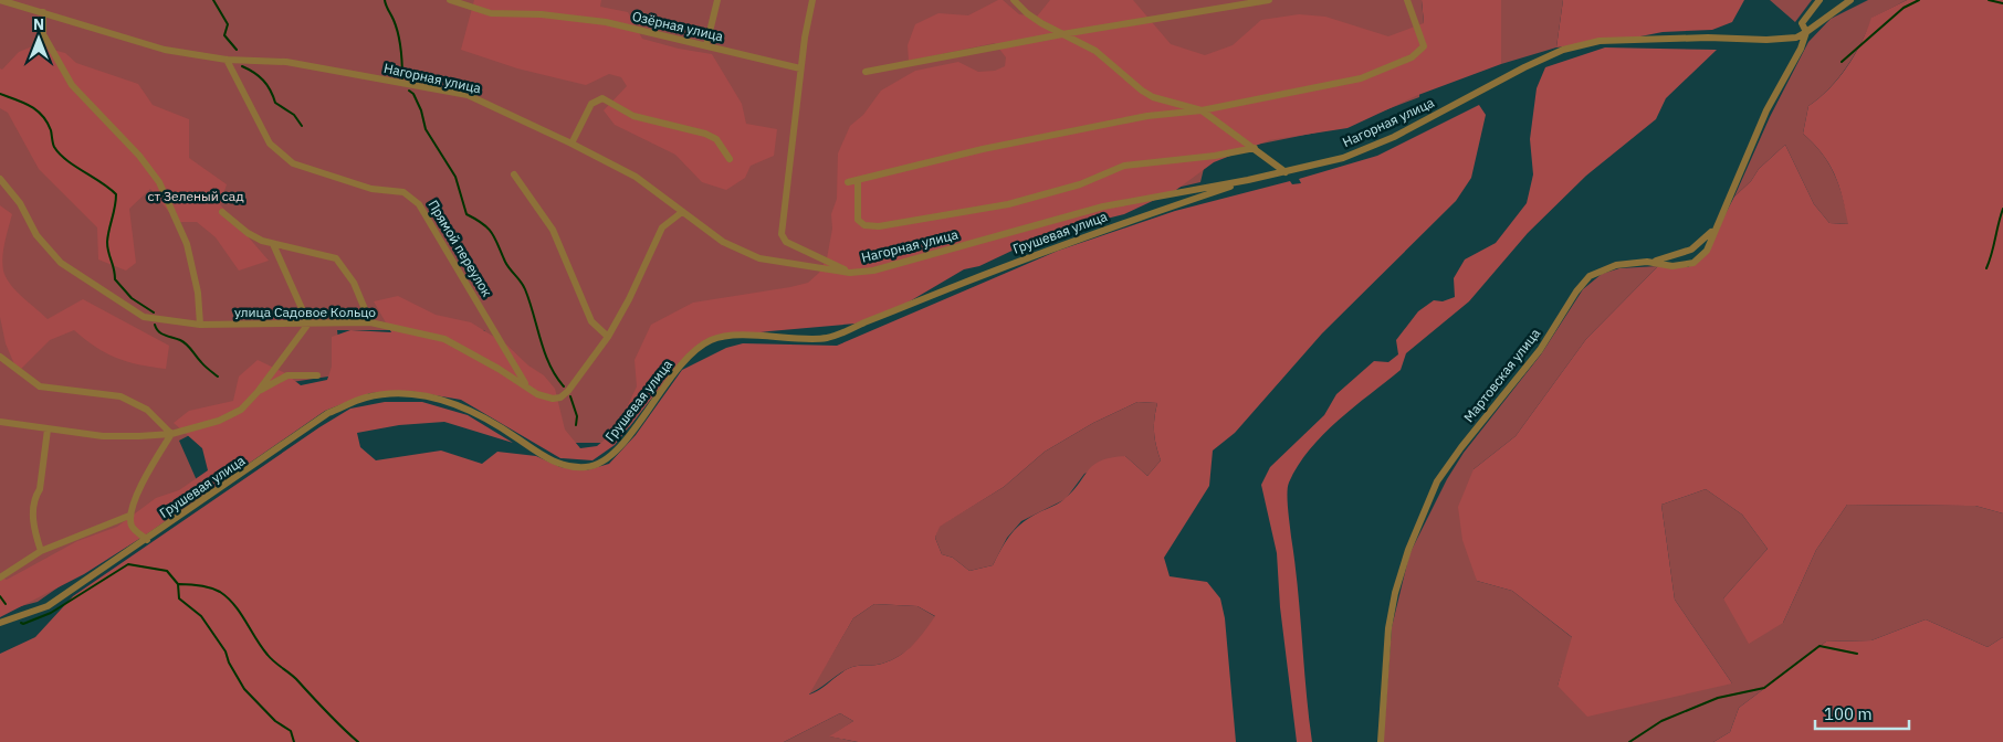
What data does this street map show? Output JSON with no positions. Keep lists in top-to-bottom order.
{
  "streets": {
    "street": [
      "Озёрная улица",
      "Нагорная улица",
      "Грушевая улица",
      "Прямой переулок",
      "улица Садовое Кольцо",
      "Мартовская улица"
    ]
  },
  "crossings": [
    ["Нагорная улица", "Грушевая улица"],
    ["Нагорная улица", "Прямой переулок"],
    ["Нагорная улица", "улица Садовое Кольцо"],
    ["Нагорная улица", "Мартовская улица"],
    ["Прямой переулок", "улица Садовое Кольцо"]
  ],
  "parks": ["ст Зеленый сад"],
  "scale_bar": "100 m",
  "north": "top"
}
